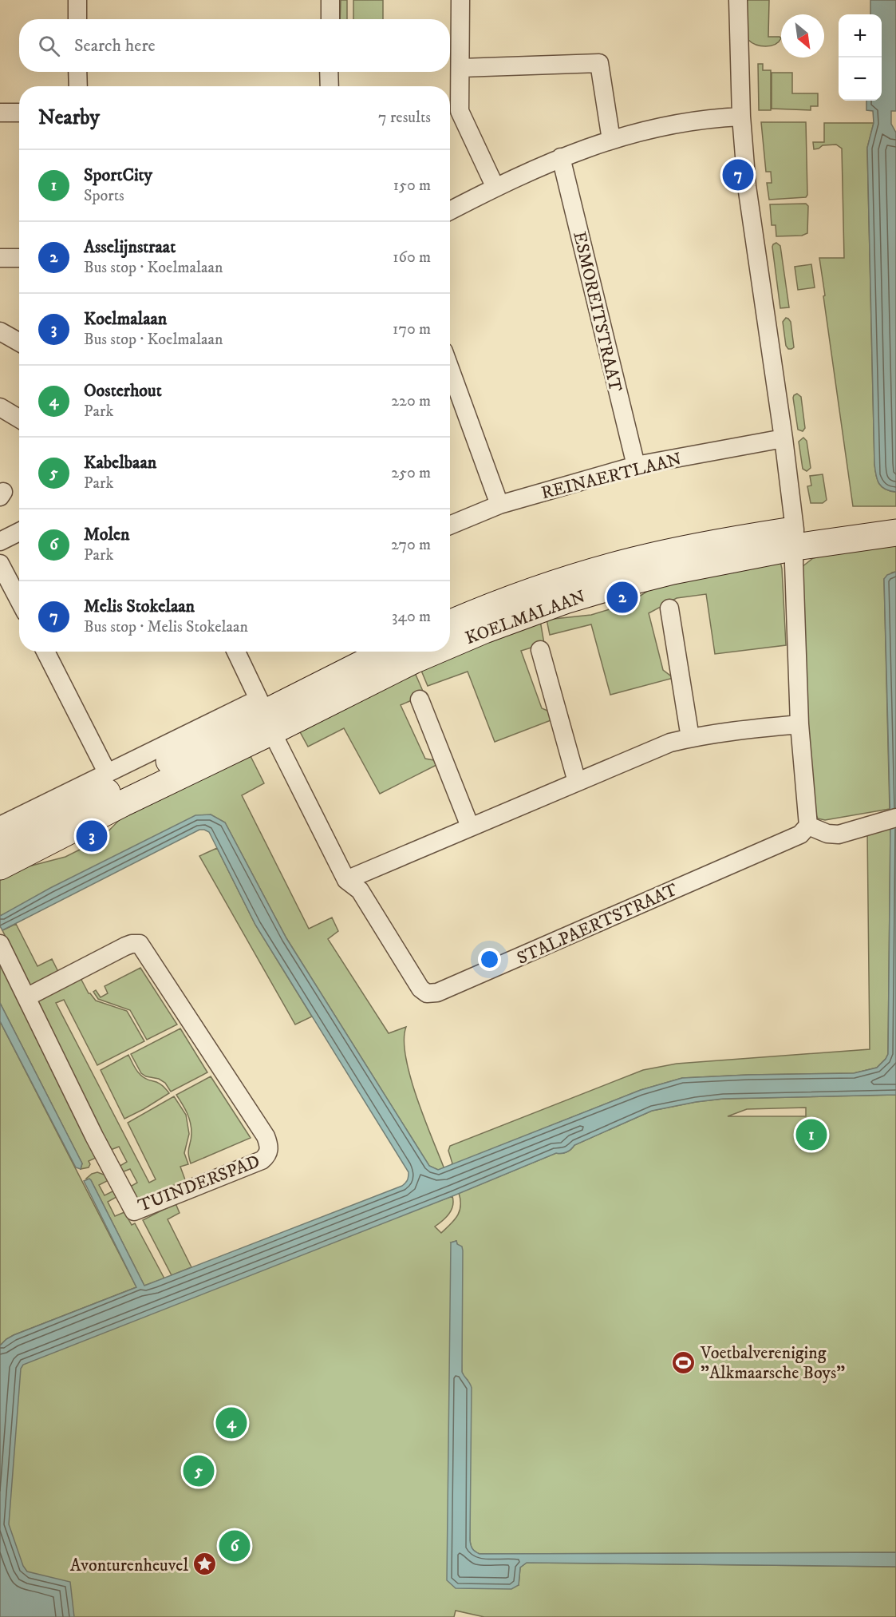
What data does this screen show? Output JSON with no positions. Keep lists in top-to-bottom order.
{
  "streets": {
    "street": [
      "ESMOREITSTRAAT",
      "REINAERTLAAN",
      "KOELMALAAN",
      "STALPAERTSTRAAT",
      "TUINDERSPAD"
    ]
  },
  "crossings": [
    ["ESMOREITSTRAAT", "REINAERTLAAN"],
    ["KOELMALAAN", "STALPAERTSTRAAT"]
  ],
  "places": {
    "sports": ["Voetbalvereniging \"Alkmaarsche Boys\""],
    "place": ["Avonturenheuvel"]
  },
  "north": "bottom right",
  "page": {
    "map_buttons": ["+", "−"],
    "search": "Search here",
    "heading": ["Nearby", "7 results"],
    "list": [
      {
        "mark": "1",
        "name": "SportCity",
        "note": "Sports",
        "value": "150 m"
      },
      {
        "mark": "2",
        "name": "Asselijnstraat",
        "note": "Bus stop · Koelmalaan",
        "value": "160 m"
      },
      {
        "mark": "3",
        "name": "Koelmalaan",
        "note": "Bus stop · Koelmalaan",
        "value": "170 m"
      },
      {
        "mark": "4",
        "name": "Oosterhout",
        "note": "Park",
        "value": "220 m"
      },
      {
        "mark": "5",
        "name": "Kabelbaan",
        "note": "Park",
        "value": "250 m"
      },
      {
        "mark": "6",
        "name": "Molen",
        "note": "Park",
        "value": "270 m"
      },
      {
        "mark": "7",
        "name": "Melis Stokelaan",
        "note": "Bus stop · Melis Stokelaan",
        "value": "340 m"
      }
    ],
    "pins": [
      "7",
      "2",
      "3",
      "1",
      "4",
      "5",
      "6"
    ]
  }
}
